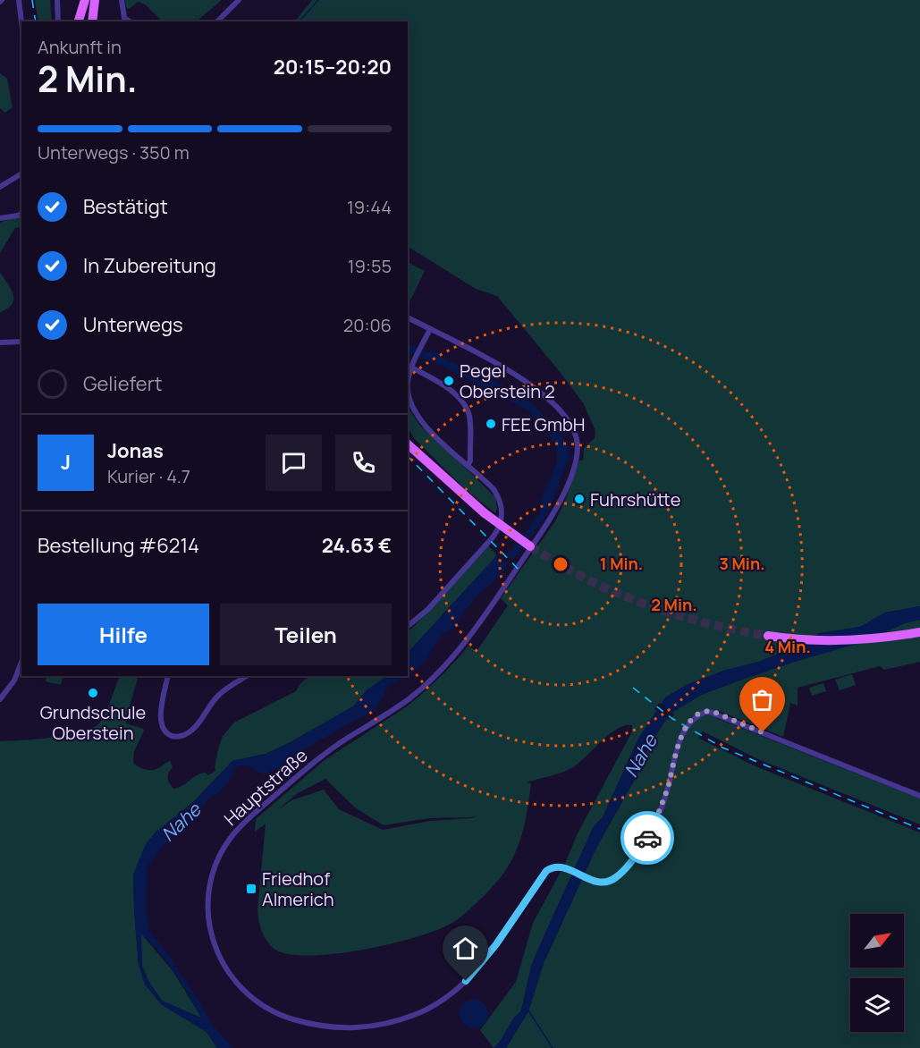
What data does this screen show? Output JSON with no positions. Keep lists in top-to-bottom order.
{
  "streets": {
    "street": ["Hauptstraße"]
  },
  "water": ["Nahe"],
  "places": {
    "other": [
      "Pegel Oberstein 2",
      "FEE GmbH",
      "Fuhrshütte",
      "Grundschule Oberstein"
    ],
    "transit": ["Friedhof Almerich"]
  },
  "north": "top right",
  "page": {
    "heading": ["2 Min.", "Ankunft in", "20:15–20:20"],
    "panel": [
      "Jonas",
      "Kurier · 4.7",
      "Bestellung #6214",
      "24.63 €"
    ],
    "bar": "Unterwegs · 350 m",
    "list": [
      ["Bestätigt", "19:44"],
      ["In Zubereitung", "19:55"],
      ["Unterwegs", "20:06"],
      "Geliefert"
    ],
    "round": "J",
    "buttons": ["Hilfe", "Teilen"]
  },
  "rings": [
    "1 Min.",
    "3 Min.",
    "2 Min.",
    "4 Min."
  ]
}
